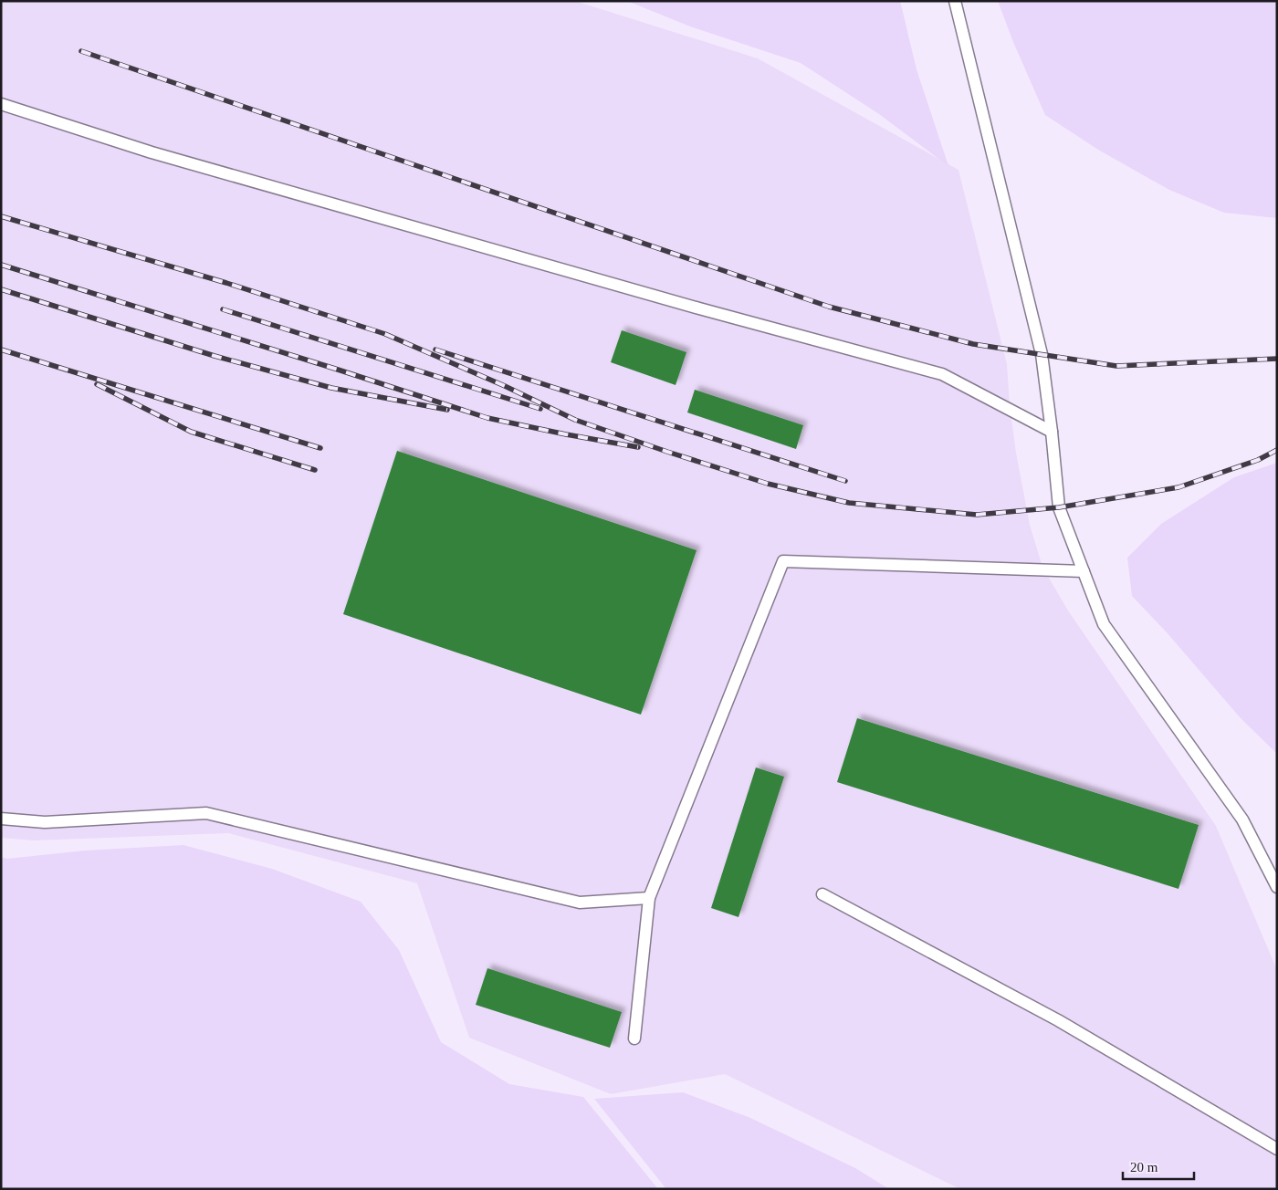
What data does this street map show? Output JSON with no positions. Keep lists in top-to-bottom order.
{
  "scale_bar": "20 m"
}
